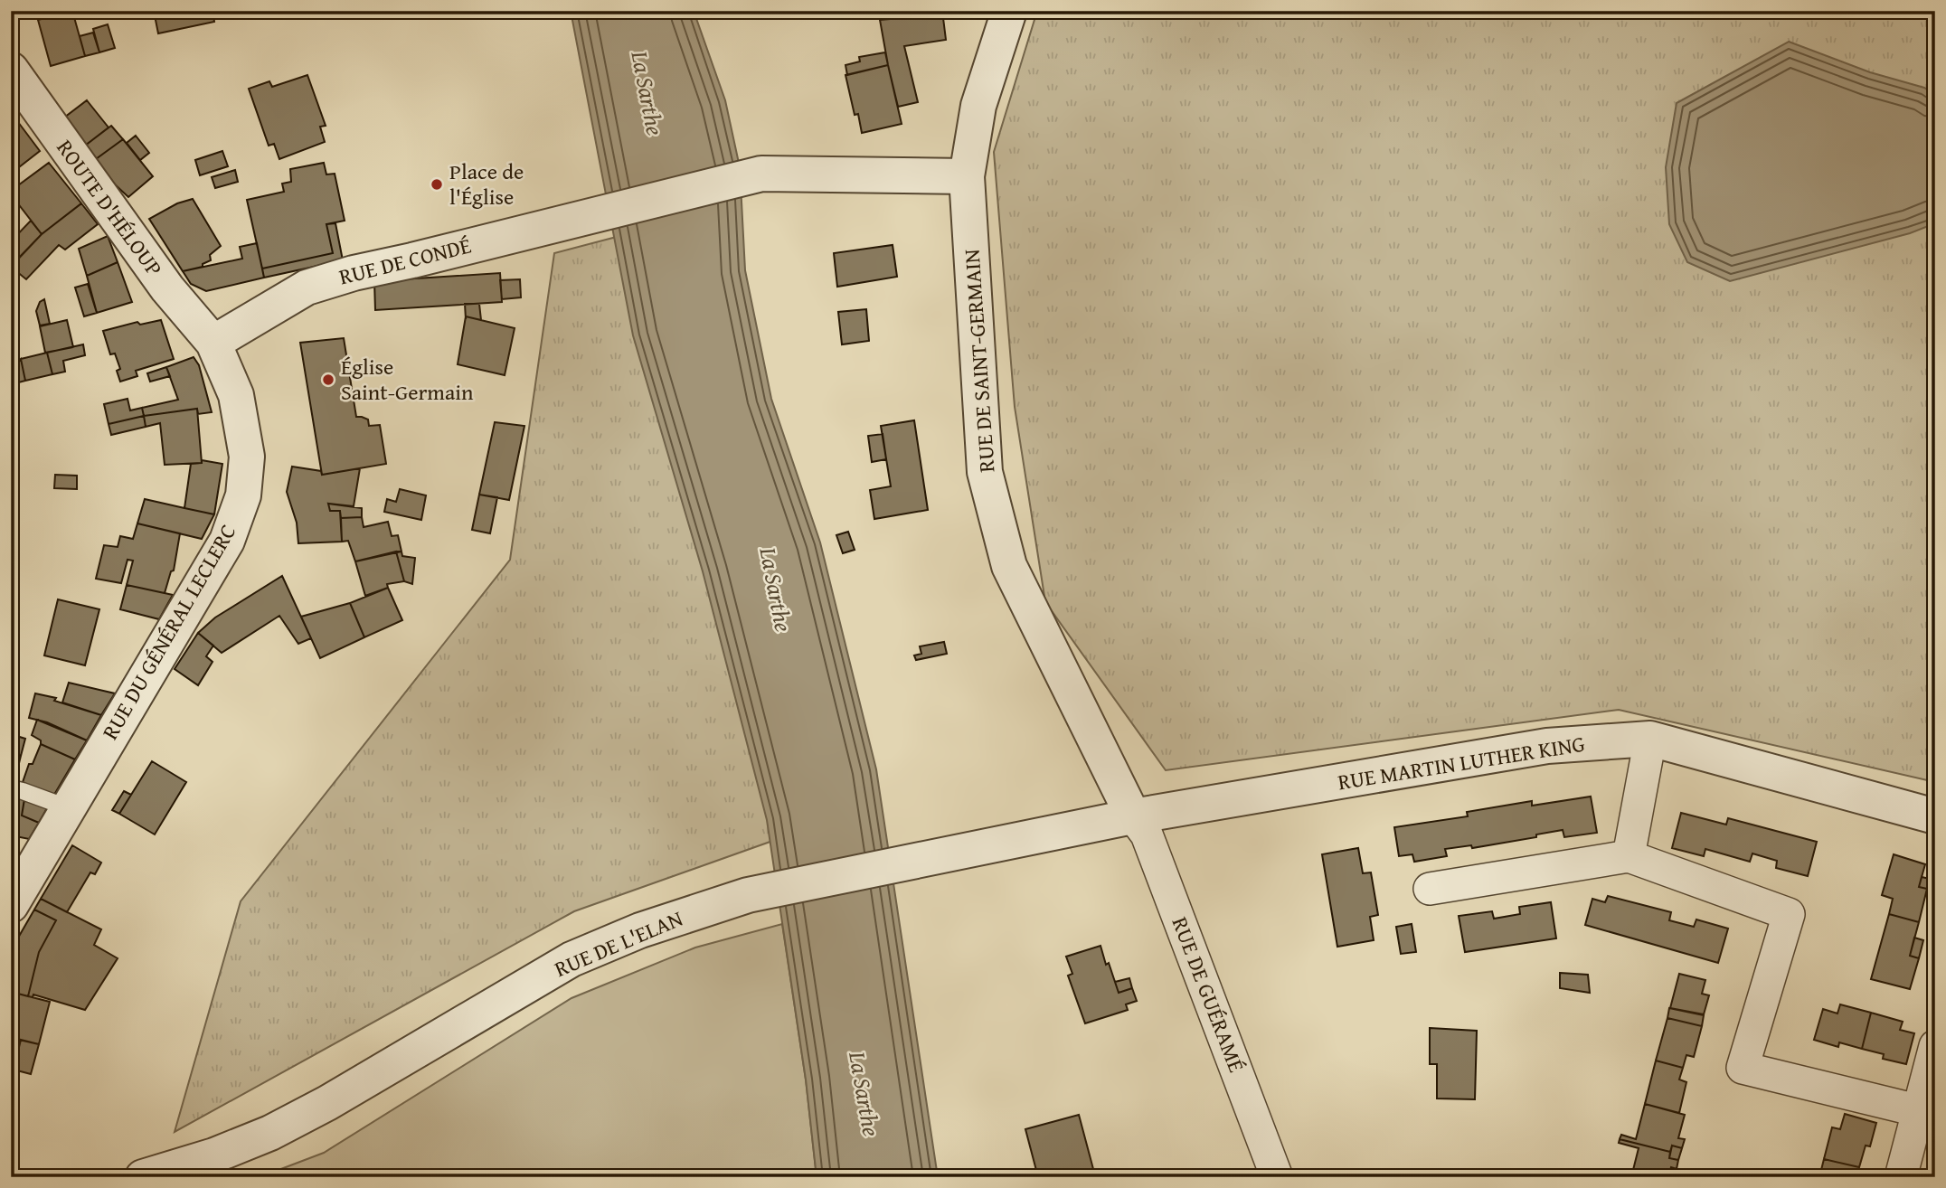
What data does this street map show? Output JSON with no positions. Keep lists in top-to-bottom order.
{
  "streets": {
    "street": [
      "ROUTE D'HÉLOUP",
      "RUE DE CONDÉ",
      "RUE DE SAINT-GERMAIN",
      "RUE DU GÉNÉRAL LECLERC",
      "RUE MARTIN LUTHER KING",
      "RUE DE L'ELAN",
      "RUE DE GUÉRAMÉ"
    ]
  },
  "crossings": [
    ["ROUTE D'HÉLOUP", "RUE DE CONDÉ"],
    ["ROUTE D'HÉLOUP", "RUE DU GÉNÉRAL LECLERC"],
    ["RUE DE CONDÉ", "RUE DE SAINT-GERMAIN"],
    ["RUE DE CONDÉ", "RUE DU GÉNÉRAL LECLERC"],
    ["RUE DE SAINT-GERMAIN", "RUE MARTIN LUTHER KING"],
    ["RUE DE SAINT-GERMAIN", "RUE DE L'ELAN"],
    ["RUE DE SAINT-GERMAIN", "RUE DE GUÉRAMÉ"],
    ["RUE MARTIN LUTHER KING", "RUE DE L'ELAN"],
    ["RUE MARTIN LUTHER KING", "RUE DE GUÉRAMÉ"],
    ["RUE DE L'ELAN", "RUE DE GUÉRAMÉ"]
  ],
  "water": ["La Sarthe"],
  "places": ["Place de l'Église", "Église Saint-Germain"]
}
